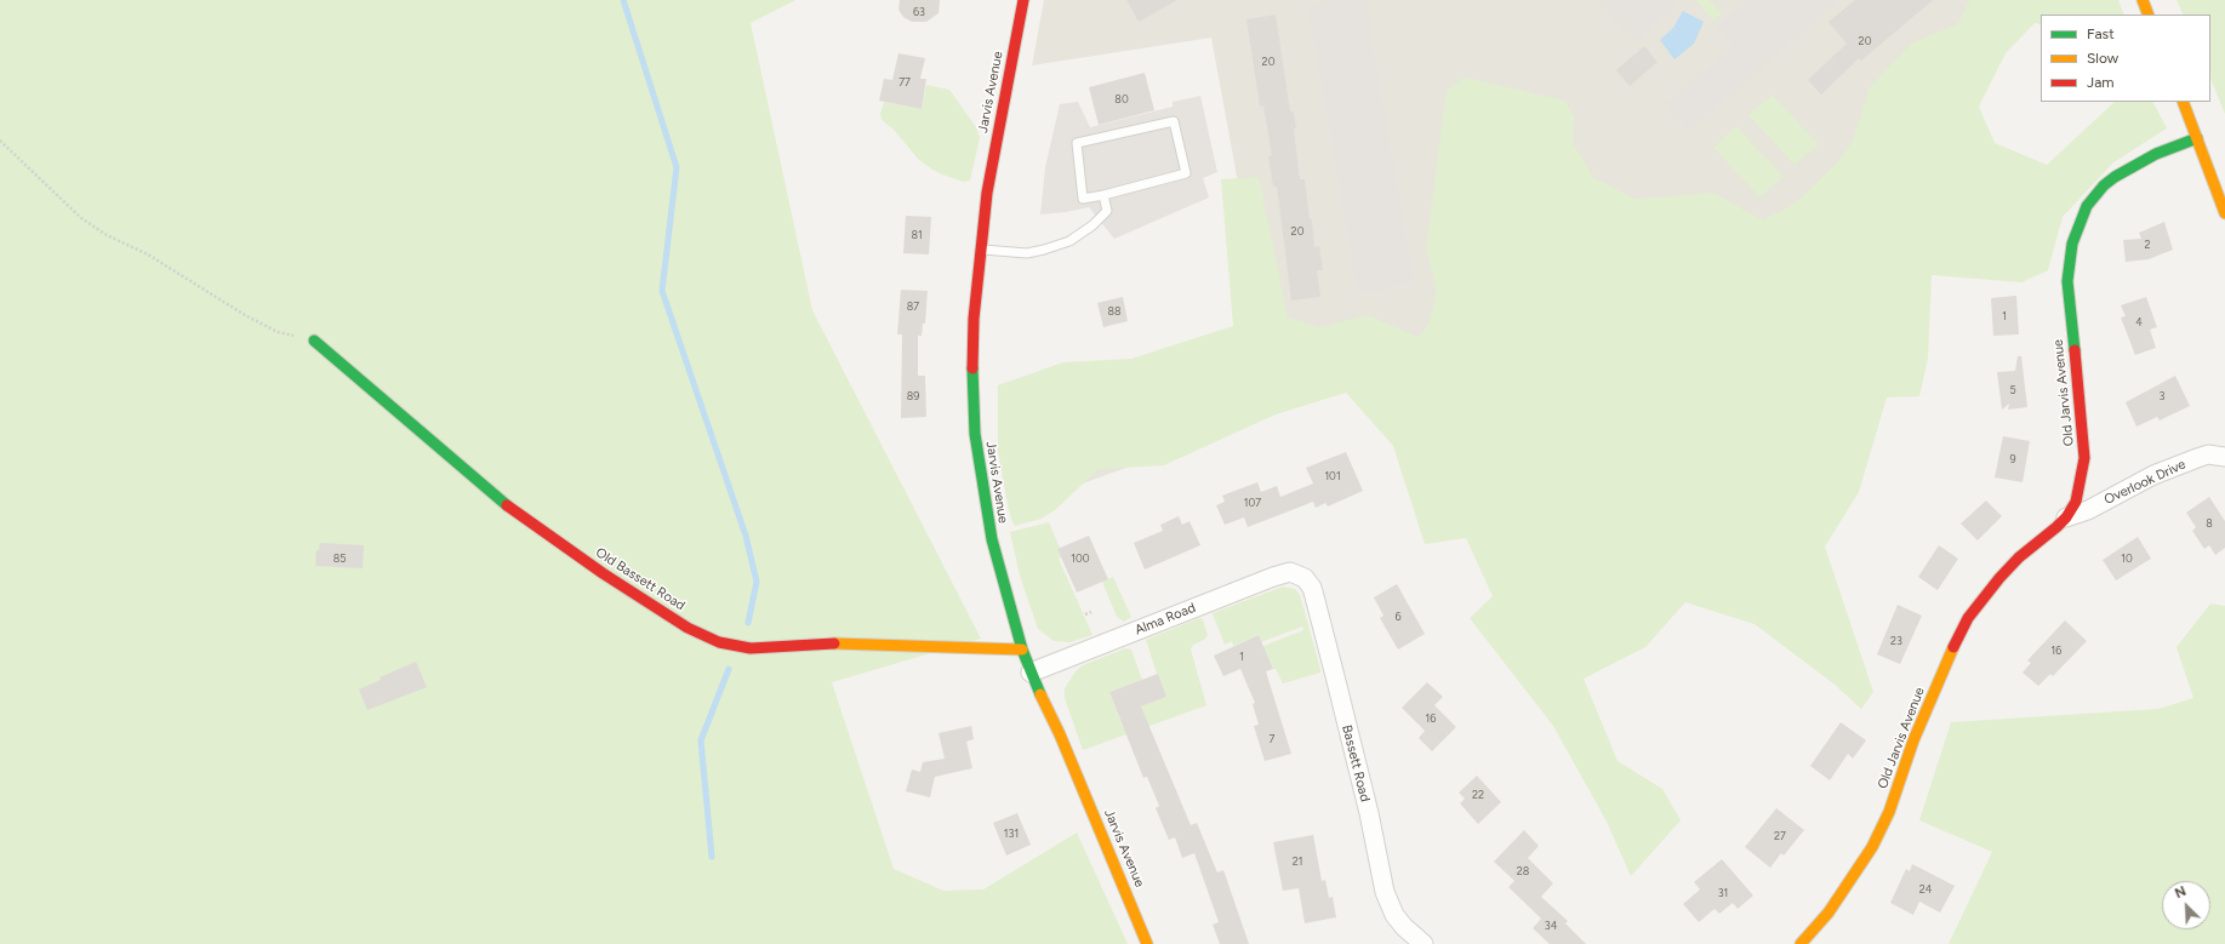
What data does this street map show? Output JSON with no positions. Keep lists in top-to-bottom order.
{
  "streets": {
    "street": [
      "Jarvis Avenue",
      "Old Jarvis Avenue",
      "Overlook Drive",
      "Old Bassett Road",
      "Alma Road",
      "Bassett Road"
    ]
  },
  "crossings": [
    ["Jarvis Avenue", "Old Bassett Road"],
    ["Jarvis Avenue", "Alma Road"],
    ["Old Jarvis Avenue", "Overlook Drive"],
    ["Alma Road", "Bassett Road"]
  ],
  "house_numbers": [
    "63",
    "20",
    "20",
    "77",
    "80",
    "20",
    "81",
    "2",
    "87",
    "88",
    "1",
    "4",
    "5",
    "89",
    "3",
    "9",
    "101",
    "107",
    "8",
    "85",
    "100",
    "10",
    "6",
    "23",
    "16",
    "1",
    "16",
    "7",
    "22",
    "131",
    "27",
    "21",
    "28",
    "24",
    "31",
    "34"
  ],
  "legend": ["Fast", "Slow", "Jam"],
  "north": "top left"
}
